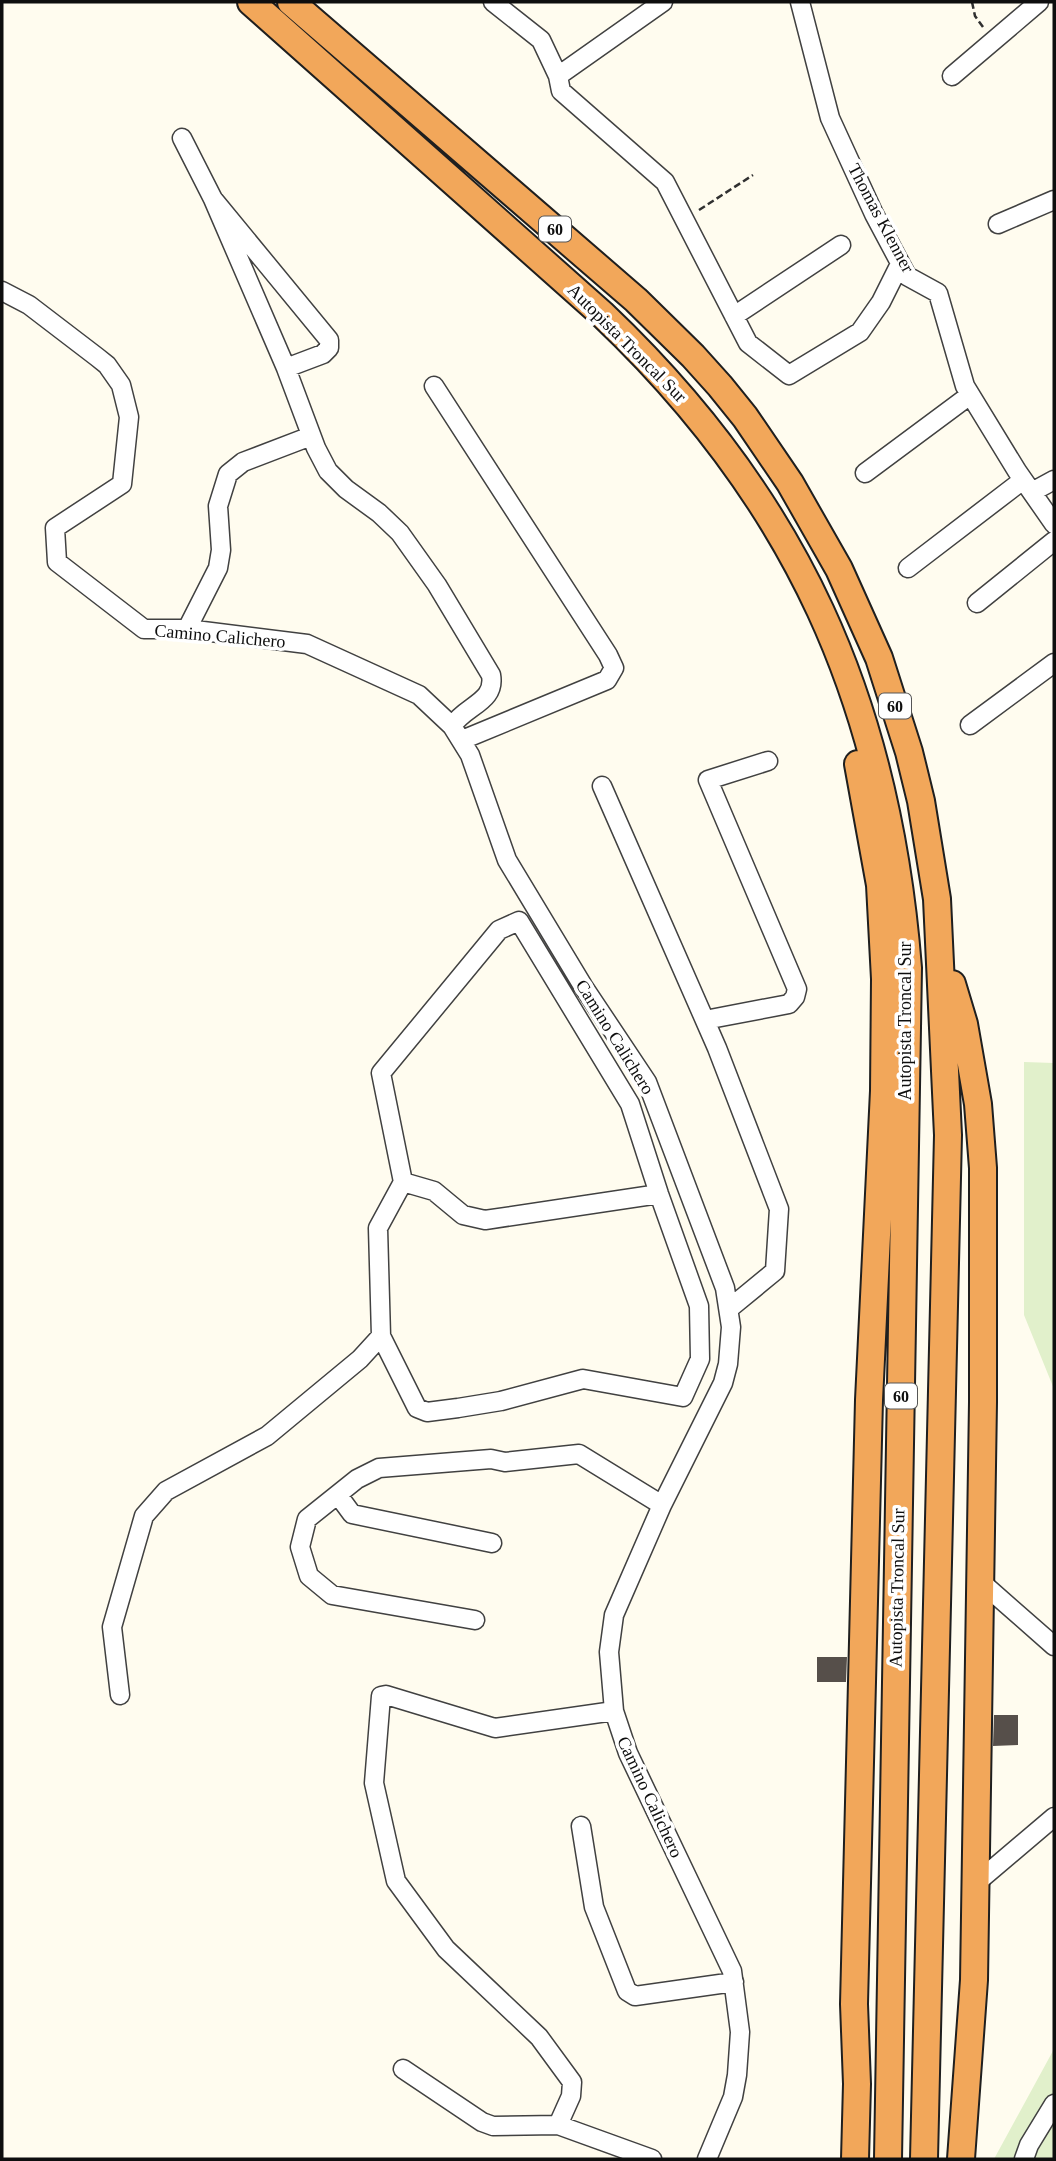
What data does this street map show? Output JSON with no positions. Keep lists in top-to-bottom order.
{
  "streets": {
    "highway": ["60", "Autopista Troncal Sur"],
    "street": ["Thomas Klenner", "Camino Calichero"]
  }
}
